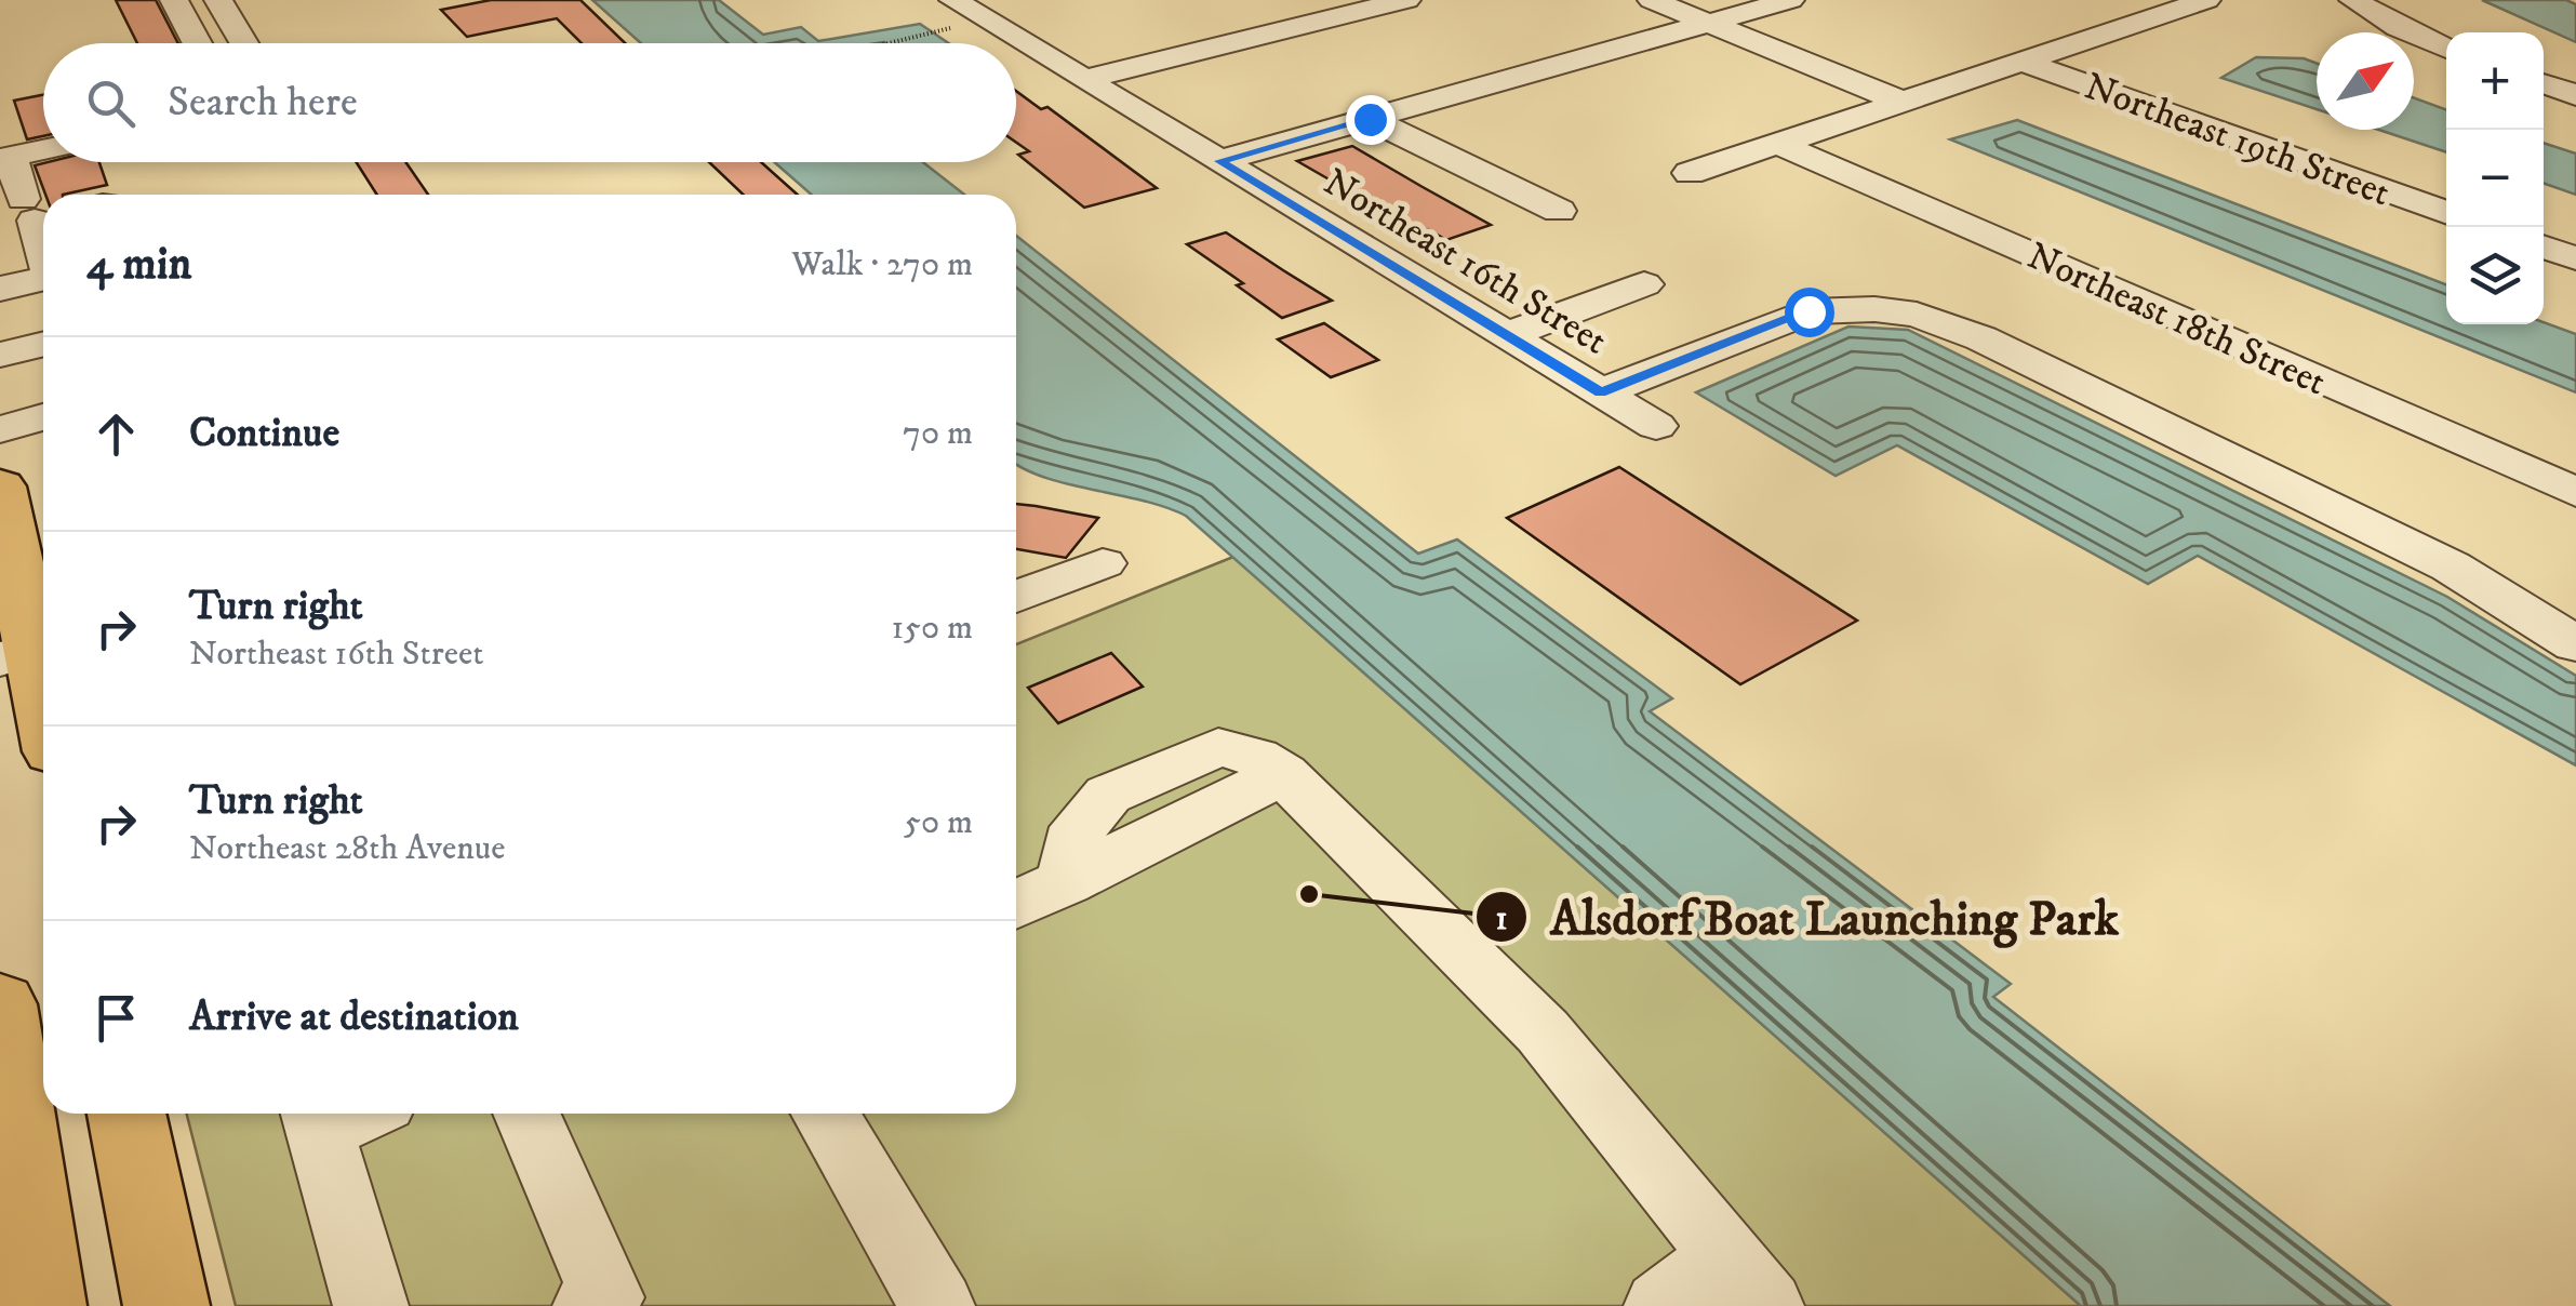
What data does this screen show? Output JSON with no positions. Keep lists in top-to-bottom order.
{
  "streets": {
    "street": ["Northeast 19th Street", "Northeast 16th Street", "Northeast 18th Street"]
  },
  "places": ["Alsdorf Boat Launching Park"],
  "north": "top right",
  "page": {
    "map_buttons": ["+", "−"],
    "search": "Search here",
    "heading": ["4 min", "Walk · 270 m"],
    "list": [
      ["Continue", "70 m"],
      ["Turn right", "Northeast 16th Street", "150 m"],
      ["Turn right", "Northeast 28th Avenue", "50 m"],
      "Arrive at destination"
    ]
  }
}
